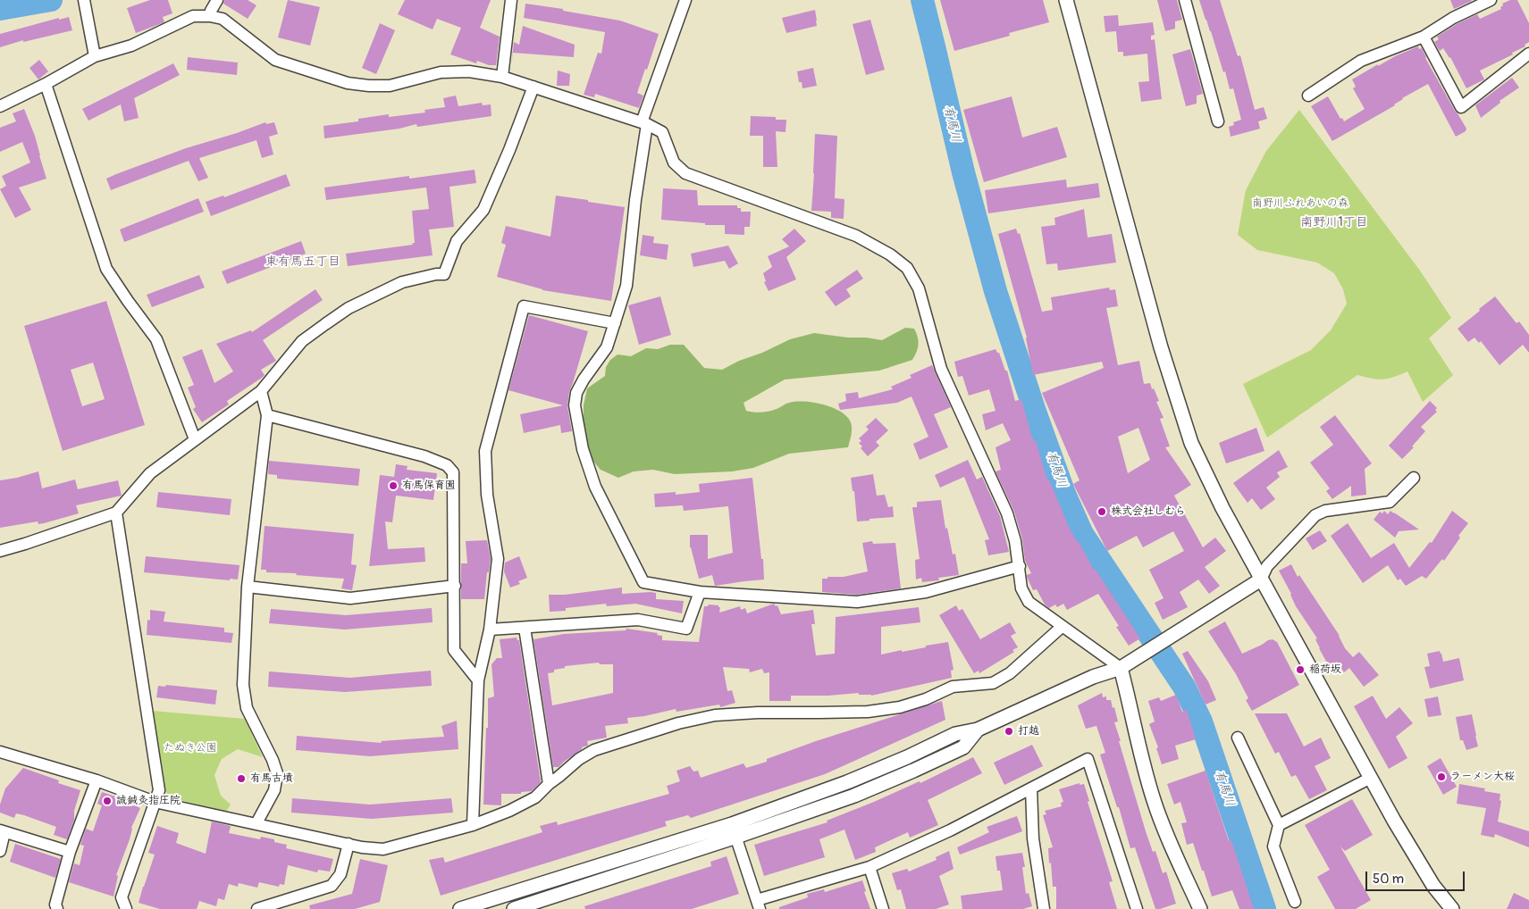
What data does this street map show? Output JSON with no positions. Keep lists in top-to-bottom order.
{
  "districts": ["南野川1丁目", "東有馬五丁目"],
  "water": ["有馬川"],
  "parks": ["南野川ふれあいの森", "たぬき公園"],
  "places": [
    "有馬保育園",
    "株式会社しむら",
    "稲荷坂",
    "打越",
    "ラーメン大桜",
    "有馬古墳",
    "誠鍼灸指圧院"
  ],
  "scale_bar": "50 m"
}
